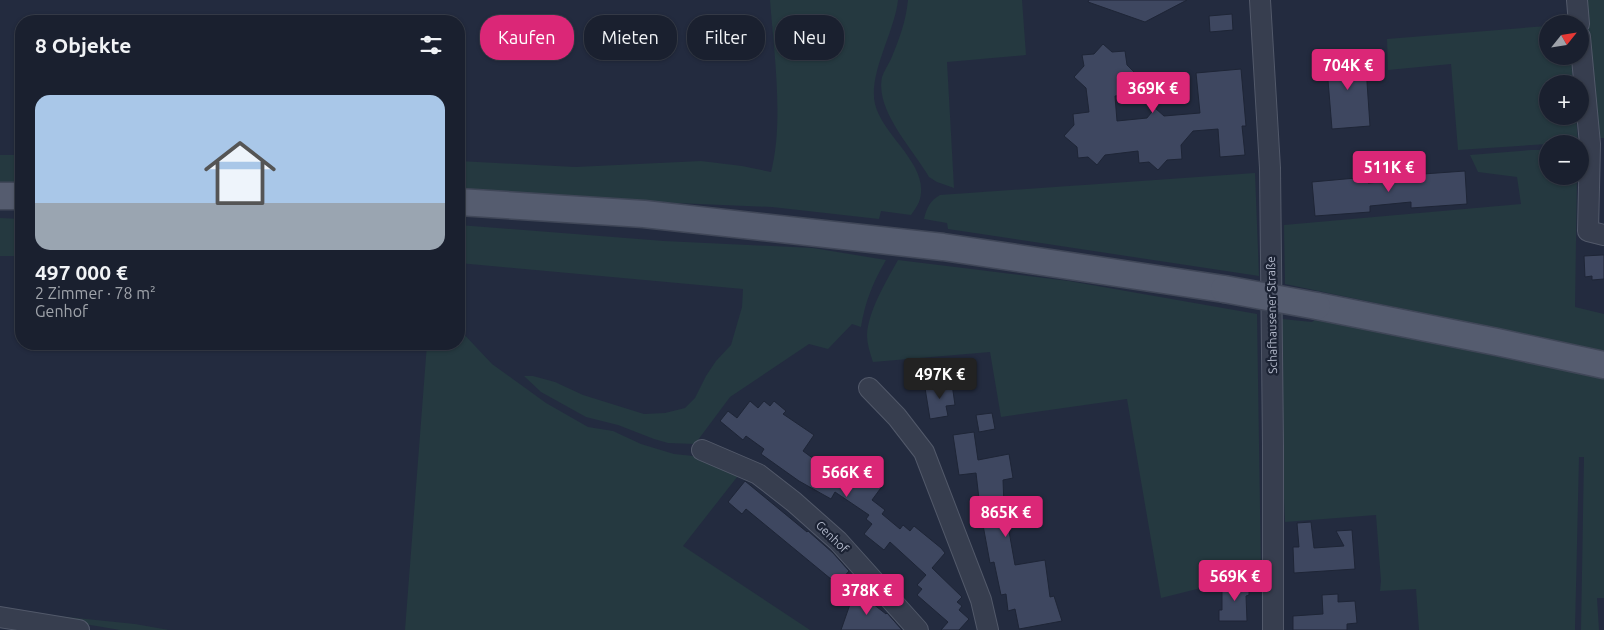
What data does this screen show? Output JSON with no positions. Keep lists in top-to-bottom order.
{
  "streets": {
    "street": ["Schafhausener Straße", "Genhof"]
  },
  "north": "top right",
  "page": {
    "map_buttons": ["+", "−"],
    "chip": [
      "Kaufen",
      "Mieten",
      "Filter",
      "Neu"
    ],
    "heading": "8 Objekte",
    "price": [
      "704K €",
      "369K €",
      "511K €",
      "497K €",
      "566K €",
      "865K €",
      "569K €",
      "378K €"
    ],
    "list": [
      {
        "name": "497 000 €",
        "note": "2 Zimmer · 78 m² · Genhof"
      }
    ]
  }
}
